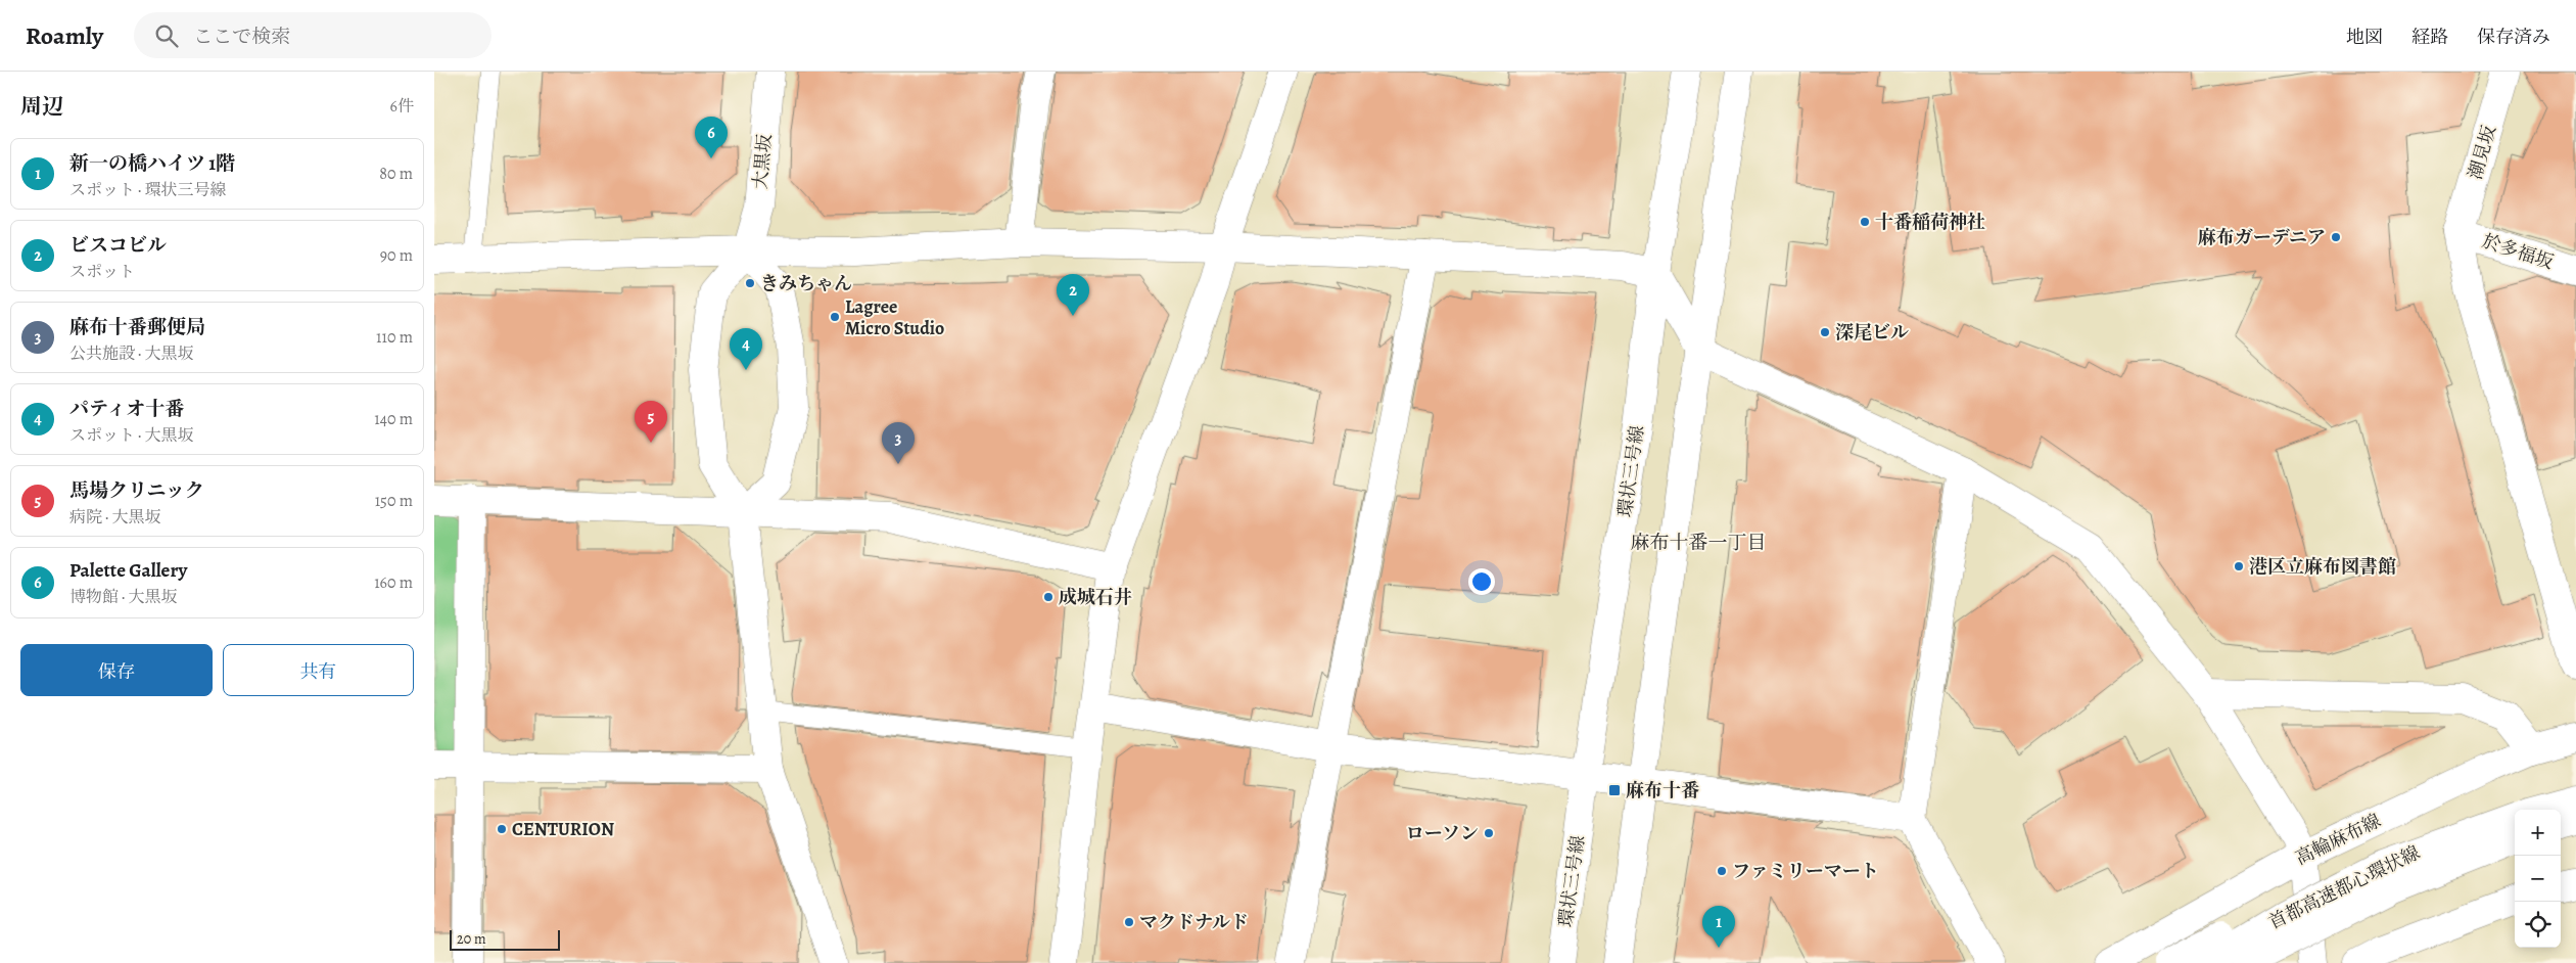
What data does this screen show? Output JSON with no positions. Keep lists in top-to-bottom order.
{
  "streets": {
    "main road": [
      "潮見坂",
      "大黒坂",
      "於多福坂",
      "環状三号線",
      "高輪麻布線",
      "首都高速都心環状線"
    ]
  },
  "crossings": [
    ["潮見坂", "於多福坂"]
  ],
  "districts": ["麻布十番一丁目"],
  "places": {
    "other": [
      "十番稲荷神社",
      "麻布ガーデニア",
      "きみちゃん",
      "Lagree Micro Studio",
      "深尾ビル",
      "港区立麻布図書館",
      "成城石井",
      "CENTURION",
      "ローソン",
      "ファミリーマート",
      "マクドナルド"
    ],
    "transit": ["麻布十番"]
  },
  "scale_bar": "20 m",
  "page": {
    "header": "Roamly",
    "search": "ここで検索",
    "nav": ["地図", "経路", "保存済み"],
    "heading": ["周辺", "6件"],
    "pins": [
      "6",
      "2",
      "4",
      "5",
      "3",
      "1"
    ],
    "list": [
      {
        "mark": "1",
        "name": "新一の橋ハイツ 1階",
        "note": "スポット · 環状三号線",
        "value": "80 m"
      },
      {
        "mark": "2",
        "name": "ビスコビル",
        "note": "スポット",
        "value": "90 m"
      },
      {
        "mark": "3",
        "name": "麻布十番郵便局",
        "note": "公共施設 · 大黒坂",
        "value": "110 m"
      },
      {
        "mark": "4",
        "name": "パティオ十番",
        "note": "スポット · 大黒坂",
        "value": "140 m"
      },
      {
        "mark": "5",
        "name": "馬場クリニック",
        "note": "病院 · 大黒坂",
        "value": "150 m"
      },
      {
        "mark": "6",
        "name": "Palette Gallery",
        "note": "博物館 · 大黒坂",
        "value": "160 m"
      }
    ],
    "buttons": ["保存", "共有"],
    "map_buttons": ["+", "−"],
    "scale": "20 m"
  }
}
